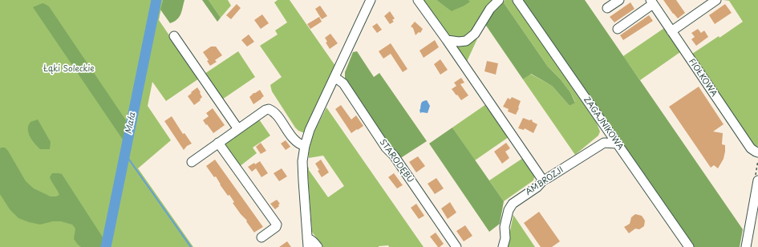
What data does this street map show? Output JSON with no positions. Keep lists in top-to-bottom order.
{
  "streets": {
    "street": [
      "FIOŁKOWA",
      "ZAGAJNIKOWA",
      "STARODĘBU",
      "AMBROZJI"
    ]
  },
  "crossings": [
    ["ZAGAJNIKOWA", "AMBROZJI"]
  ],
  "water": ["Mała"],
  "parks": ["Łąki Soleckie"]
}
